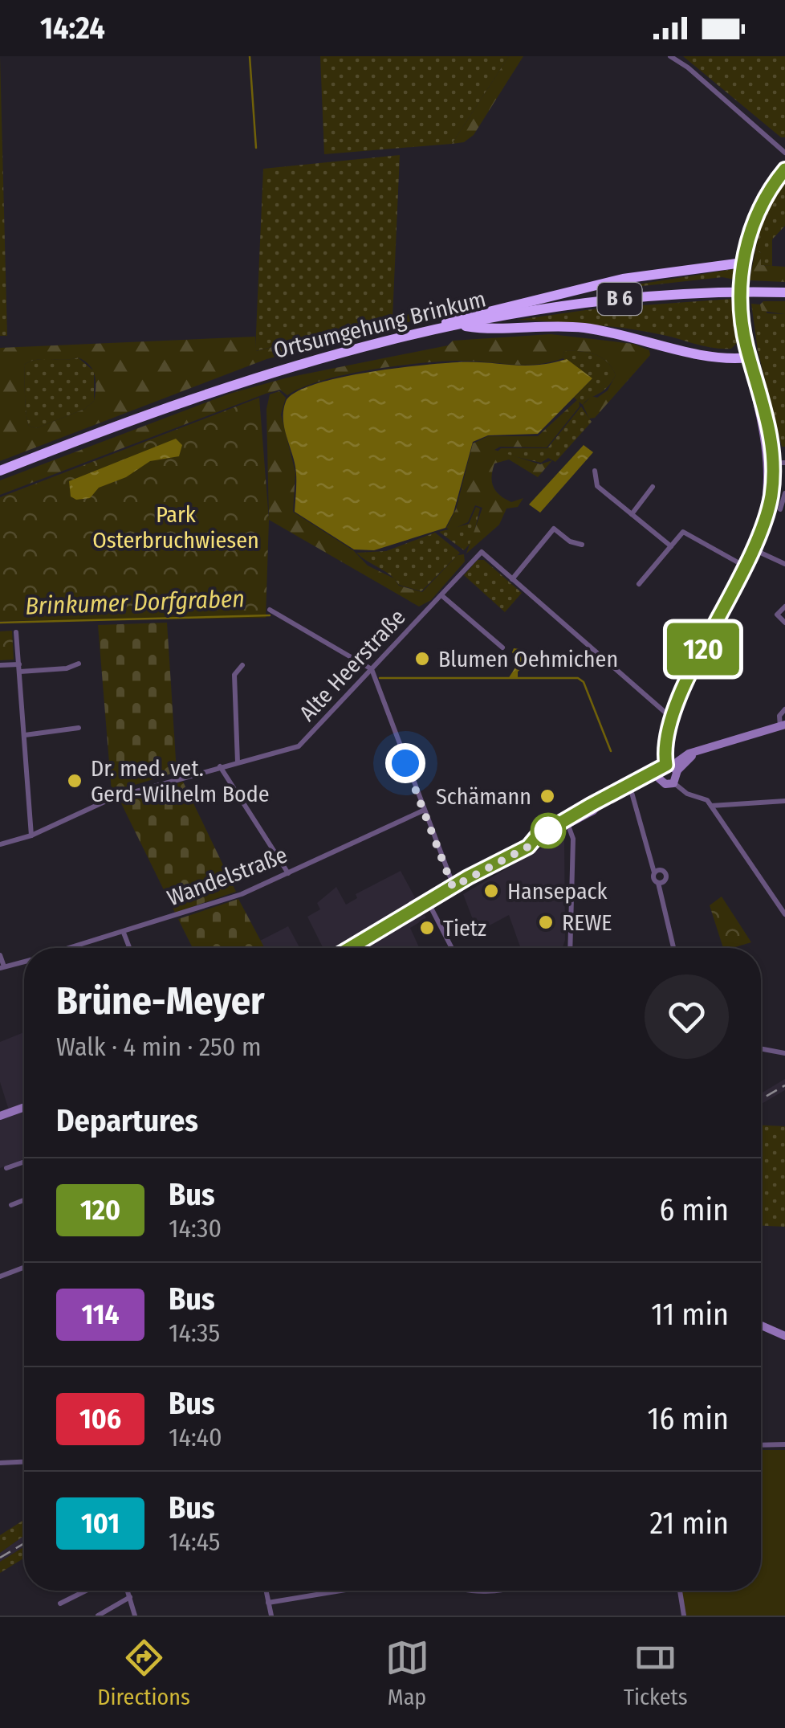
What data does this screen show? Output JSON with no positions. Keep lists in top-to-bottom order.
{
  "streets": {
    "highway": ["B 6", "Ortsumgehung Brinkum"],
    "street": ["Alte Heerstraße", "Wandelstraße"]
  },
  "crossings": [
    ["B 6", "Ortsumgehung Brinkum"]
  ],
  "water": ["Brinkumer Dorfgraben"],
  "parks": ["Park Osterbruchwiesen"],
  "places": [
    "Blumen Oehmichen",
    "Dr. med. vet. Gerd-Wilhelm Bode",
    "Schämann",
    "Hansepack",
    "REWE",
    "Tietz"
  ],
  "lines": ["bus line 120"],
  "page": {
    "status": "14:24",
    "on_map": "120",
    "heading": [
      ["Brüne-Meyer", "Walk · 4 min · 250 m"],
      "Departures"
    ],
    "list": [
      {
        "mark": "120",
        "name": "Bus",
        "note": "14:30",
        "value": "6 min"
      },
      {
        "mark": "114",
        "name": "Bus",
        "note": "14:35",
        "value": "11 min"
      },
      {
        "mark": "106",
        "name": "Bus",
        "note": "14:40",
        "value": "16 min"
      },
      {
        "mark": "101",
        "name": "Bus",
        "note": "14:45",
        "value": "21 min"
      }
    ],
    "tabs": ["Directions", "Map", "Tickets"]
  }
}
